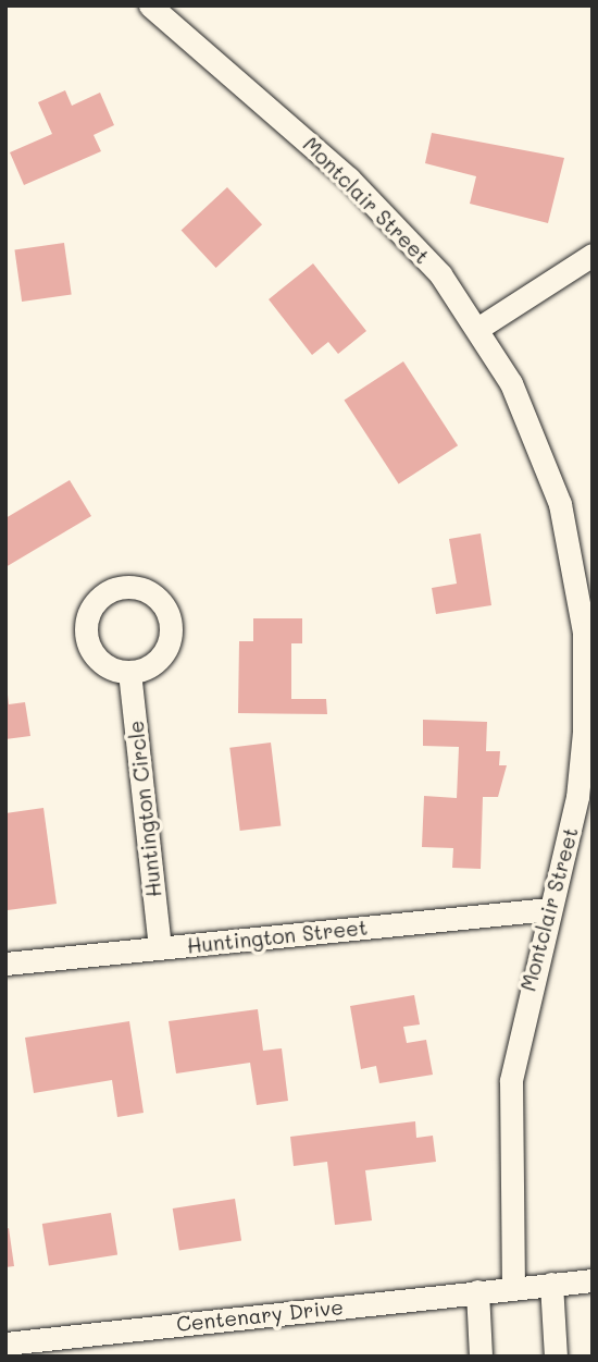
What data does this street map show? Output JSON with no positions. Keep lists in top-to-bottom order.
{
  "streets": {
    "street": [
      "Montclair Street",
      "Huntington Circle",
      "Huntington Street",
      "Centenary Drive"
    ]
  },
  "crossings": [
    ["Montclair Street", "Huntington Street"],
    ["Montclair Street", "Centenary Drive"],
    ["Huntington Circle", "Huntington Street"]
  ]
}
